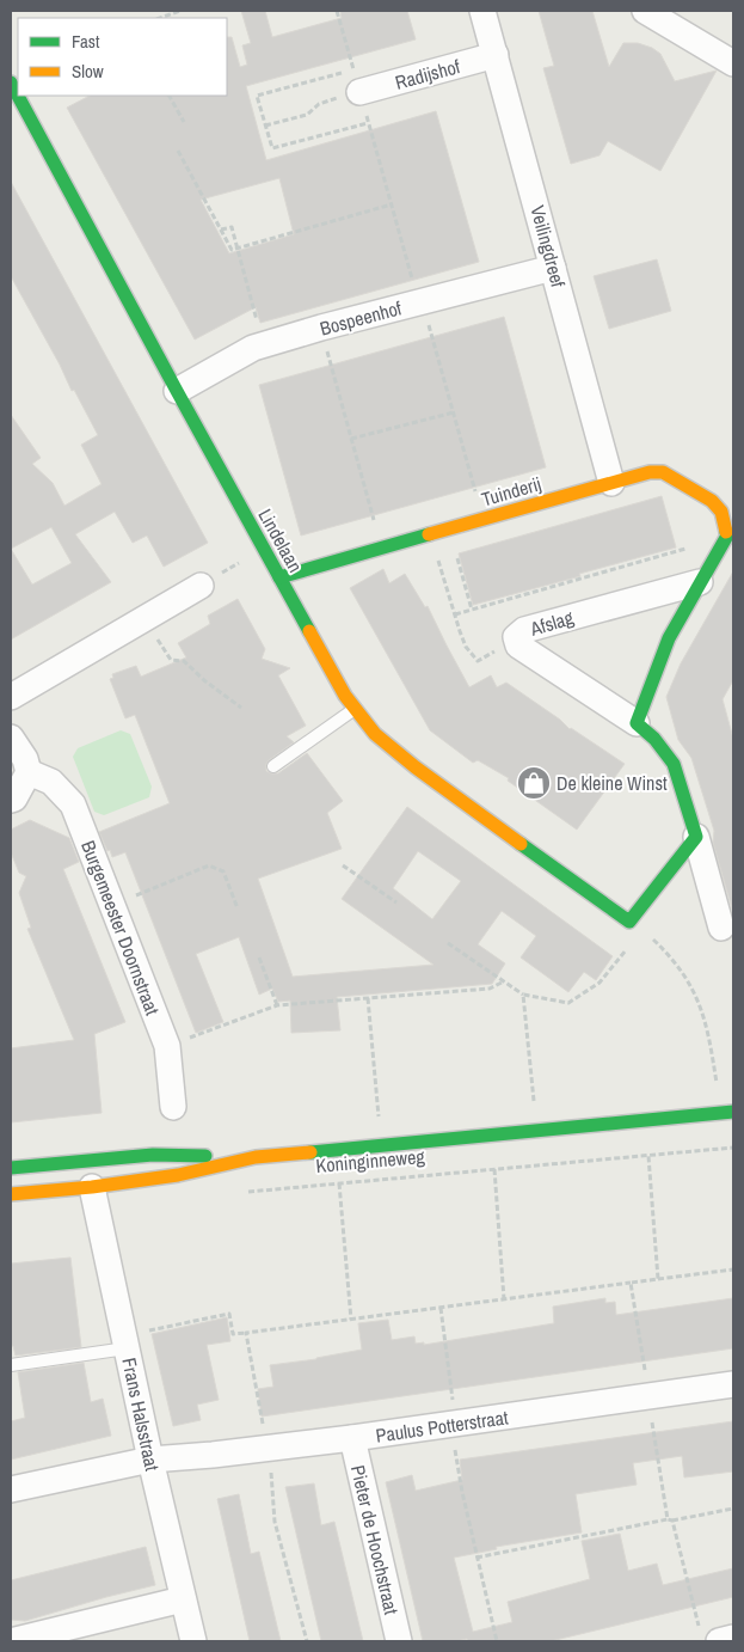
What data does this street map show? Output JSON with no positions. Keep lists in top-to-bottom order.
{
  "streets": {
    "street": [
      "Radijshof",
      "Veilingdreef",
      "Bospeenhof",
      "Tuinderij",
      "Lindelaan",
      "Afslag",
      "Burgemeester Doornstraat",
      "Koninginneweg",
      "Frans Halsstraat",
      "Paulus Potterstraat",
      "Pieter de Hoochstraat"
    ]
  },
  "crossings": [
    ["Radijshof", "Veilingdreef"],
    ["Veilingdreef", "Bospeenhof"],
    ["Veilingdreef", "Tuinderij"],
    ["Bospeenhof", "Lindelaan"],
    ["Tuinderij", "Lindelaan"],
    ["Tuinderij", "Afslag"],
    ["Koninginneweg", "Frans Halsstraat"],
    ["Frans Halsstraat", "Paulus Potterstraat"],
    ["Paulus Potterstraat", "Pieter de Hoochstraat"]
  ],
  "places": {
    "shop": ["De kleine Winst"]
  },
  "legend": ["Fast", "Slow"]
}
